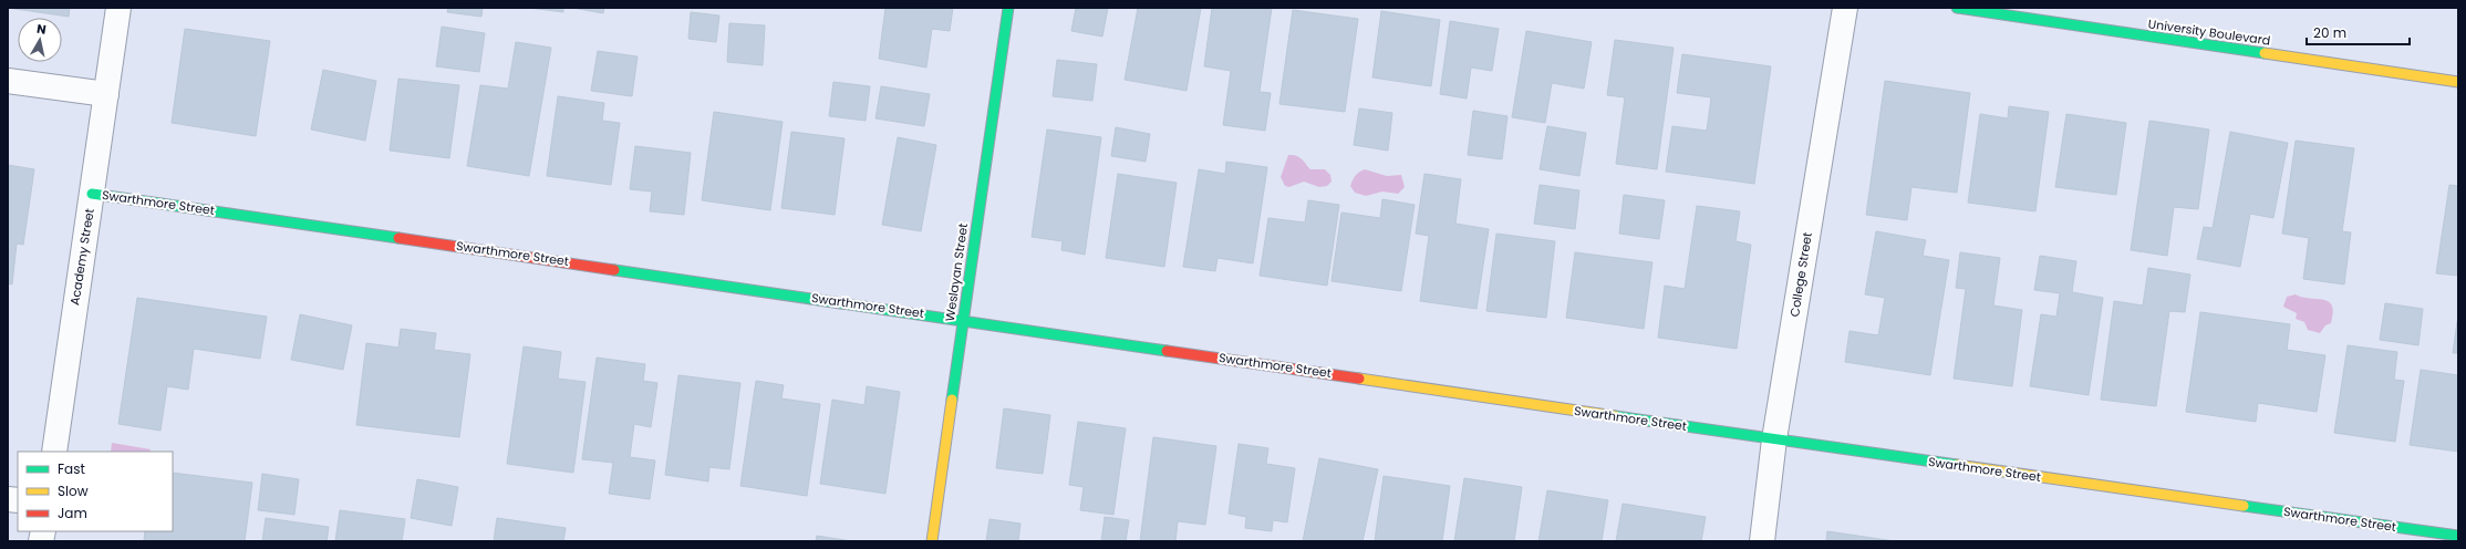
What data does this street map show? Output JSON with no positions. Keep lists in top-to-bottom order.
{
  "streets": {
    "street": [
      "University Boulevard",
      "Swarthmore Street",
      "Academy Street",
      "Weslayan Street",
      "College Street"
    ]
  },
  "crossings": [
    ["Swarthmore Street", "Academy Street"],
    ["Swarthmore Street", "Weslayan Street"],
    ["Swarthmore Street", "College Street"]
  ],
  "legend": ["Fast", "Slow", "Jam"],
  "scale_bar": "20 m",
  "north": "top"
}
